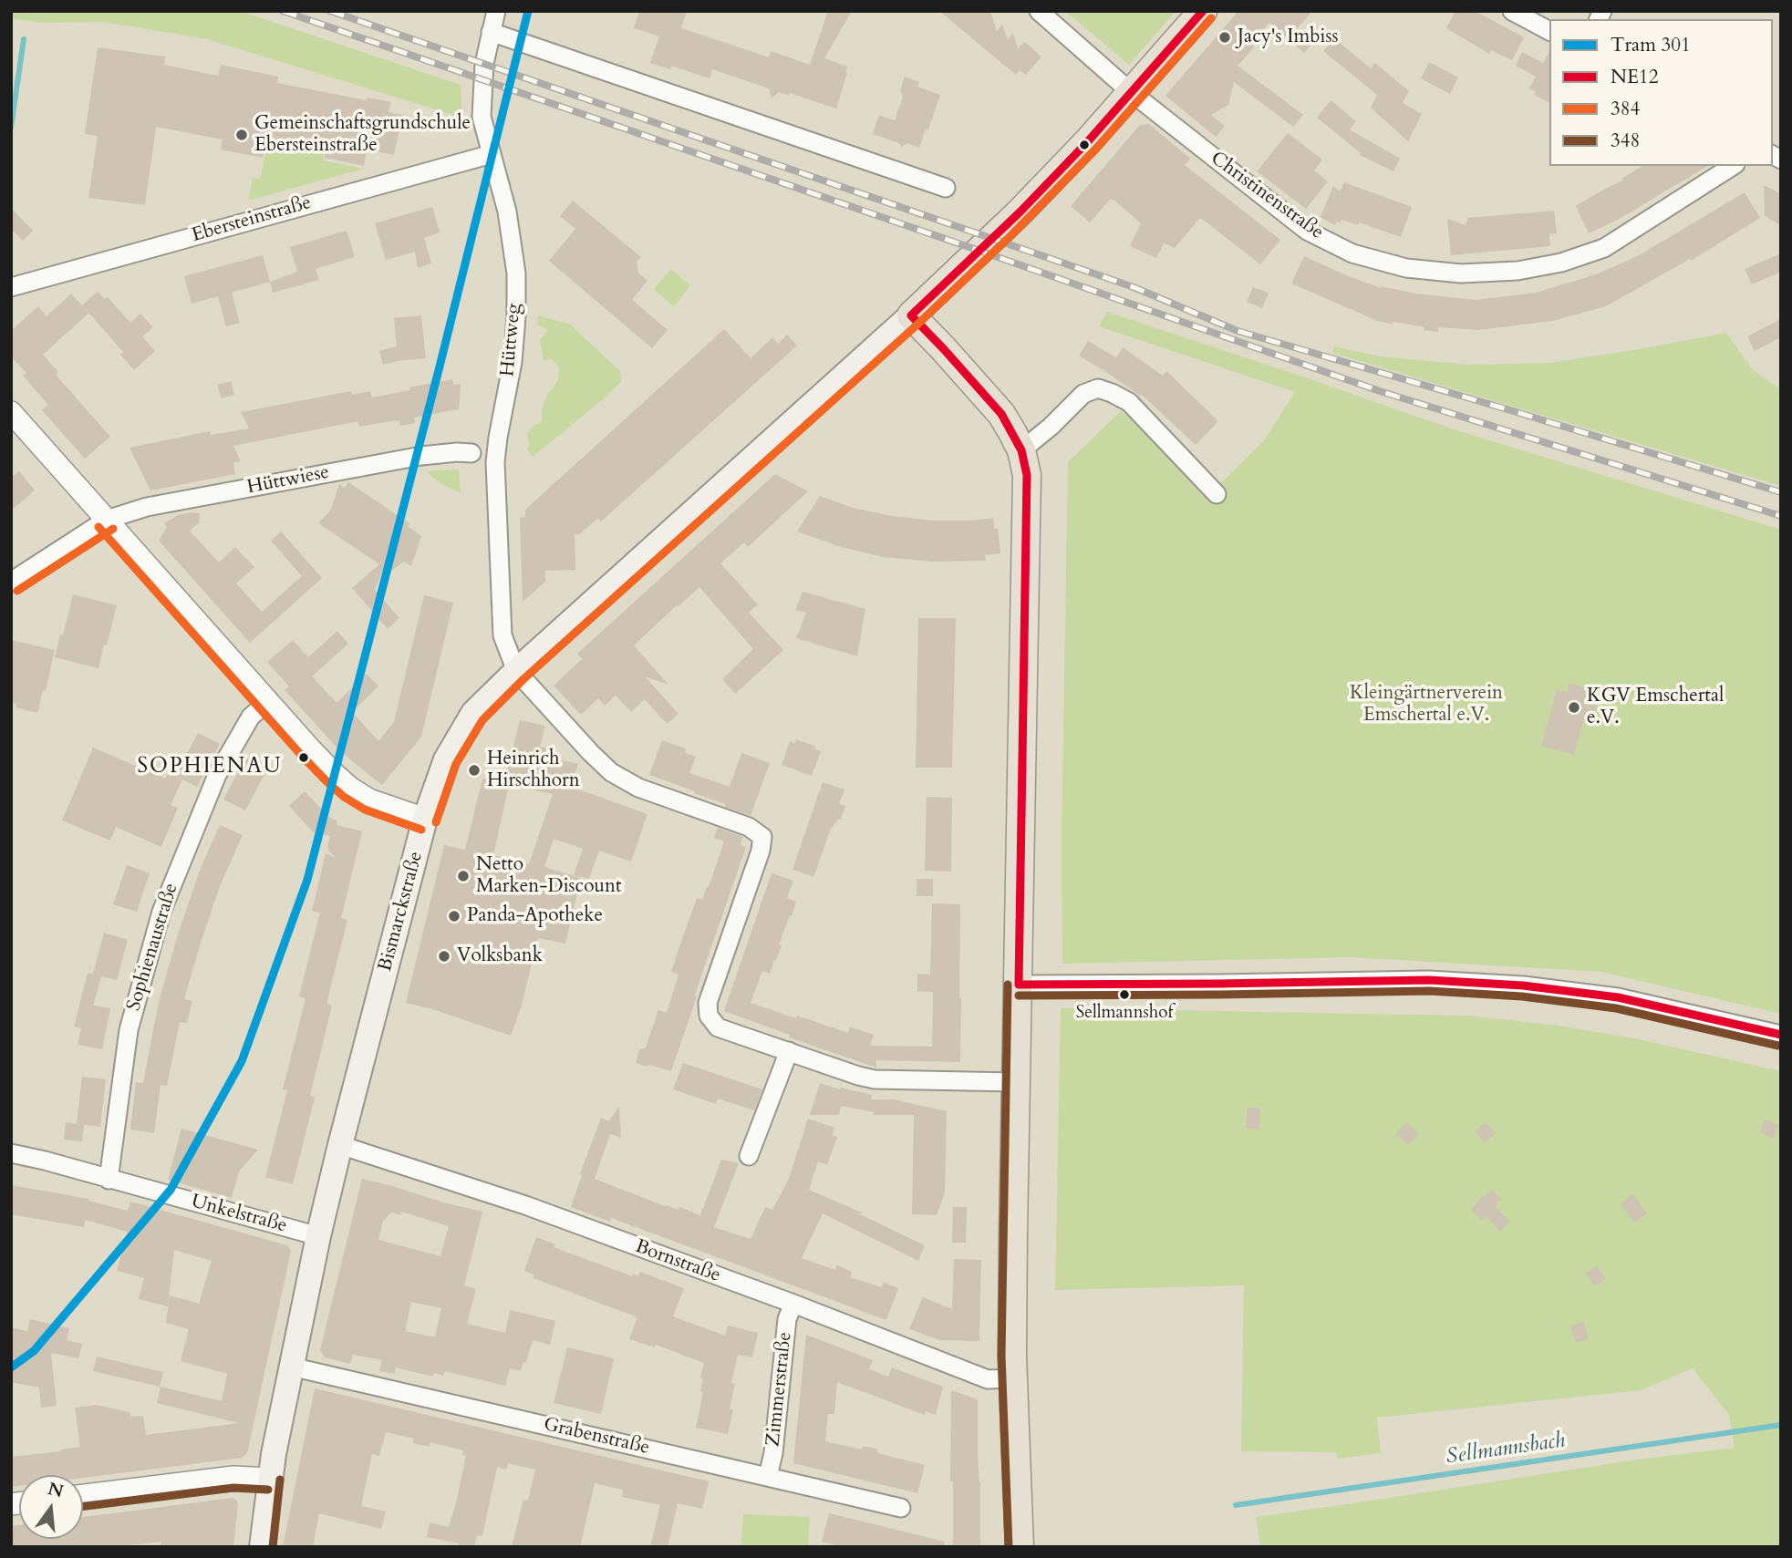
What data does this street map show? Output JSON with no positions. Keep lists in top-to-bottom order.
{
  "streets": {
    "main road": ["Bismarckstraße"],
    "street": [
      "Christinenstraße",
      "Ebersteinstraße",
      "Hüttweg",
      "Hüttwiese",
      "Sophienaustraße",
      "Unkelstraße",
      "Bornstraße",
      "Zimmerstraße",
      "Grabenstraße"
    ]
  },
  "crossings": [
    ["Christinenstraße", "Bismarckstraße"],
    ["Ebersteinstraße", "Hüttweg"],
    ["Hüttweg", "Bismarckstraße"],
    ["Bismarckstraße", "Unkelstraße"],
    ["Bismarckstraße", "Bornstraße"],
    ["Bismarckstraße", "Grabenstraße"],
    ["Sophienaustraße", "Unkelstraße"],
    ["Bornstraße", "Zimmerstraße"],
    ["Zimmerstraße", "Grabenstraße"]
  ],
  "districts": ["SOPHIENAU"],
  "water": ["Sellmannsbach"],
  "parks": ["Kleingärtnerverein Emschertal e.V."],
  "places": [
    "Jacy's Imbiss",
    "Gemeinschaftsgrundschule Ebersteinstraße",
    "KGV Emschertal e.V.",
    "Heinrich Hirschhorn",
    "Netto Marken-Discount",
    "Panda-Apotheke",
    "Volksbank",
    "Sellmannshof"
  ],
  "lines": [
    "tram line 301",
    "transit line NE12",
    "transit line 384",
    "transit line 348"
  ],
  "legend": [
    "Tram 301",
    "NE12",
    "384",
    "348"
  ],
  "north": "top"
}
